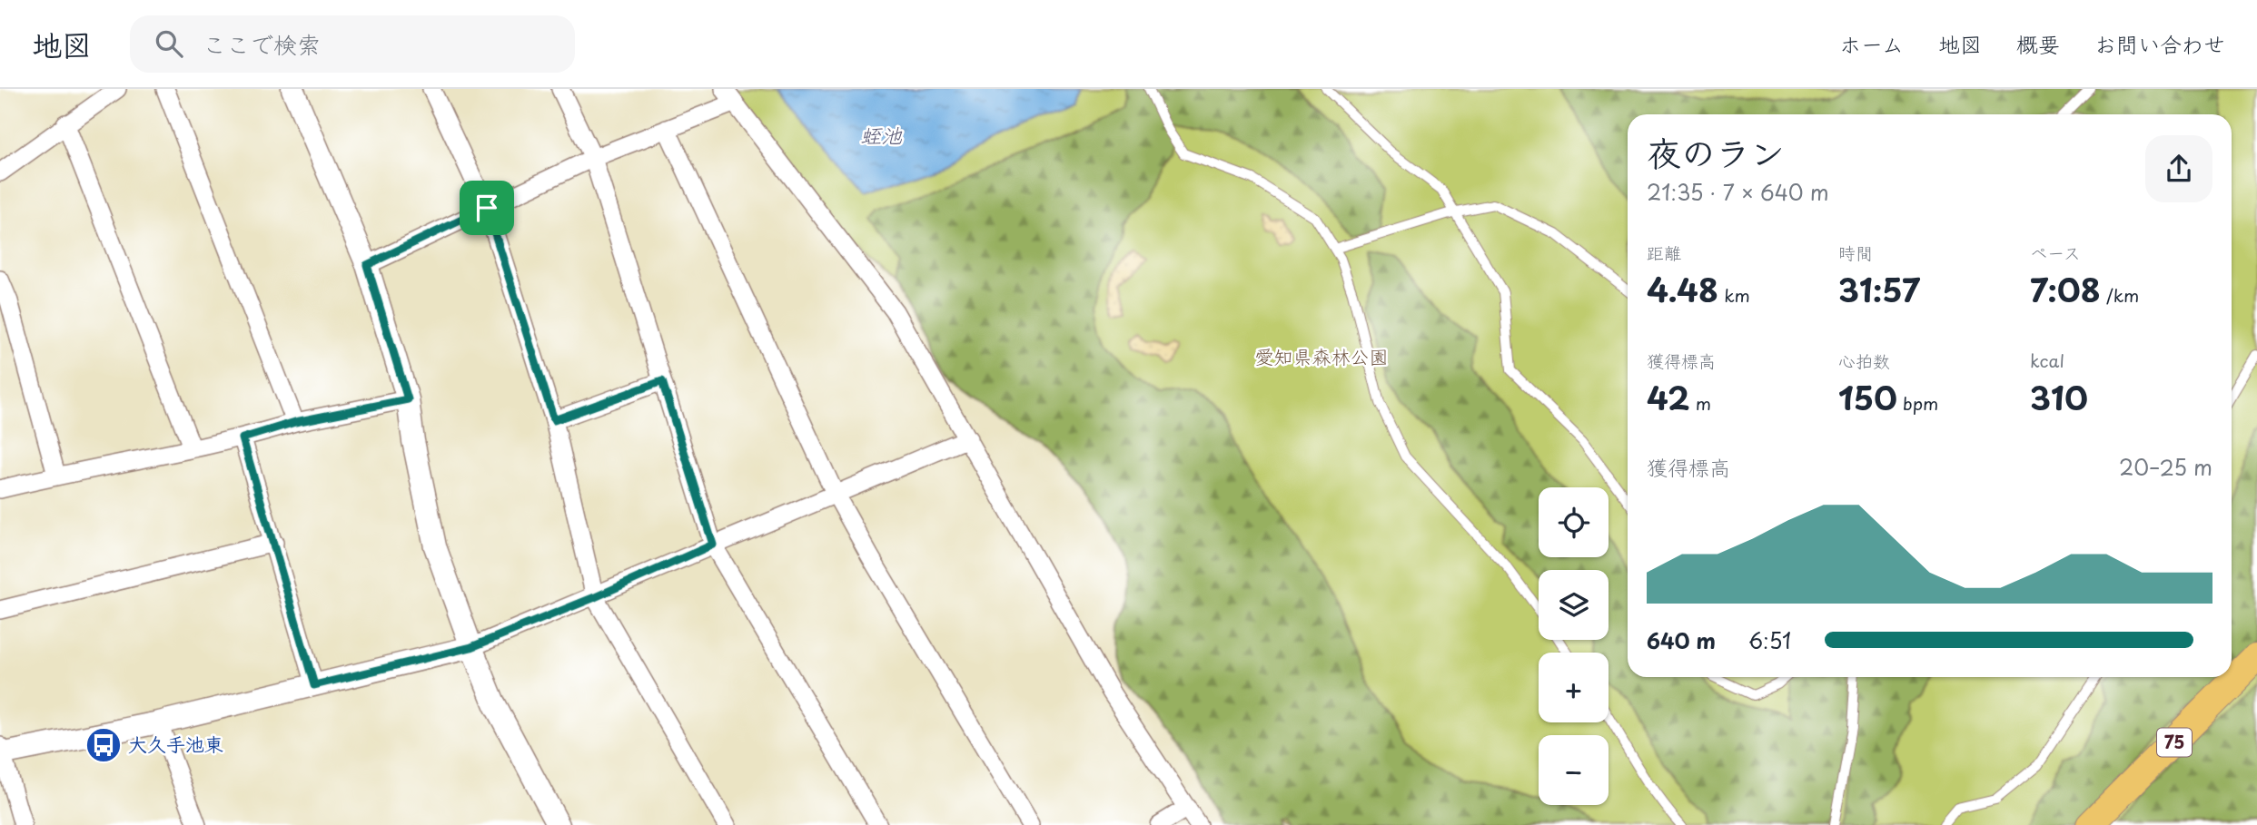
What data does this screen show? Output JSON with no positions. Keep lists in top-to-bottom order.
{
  "streets": {
    "main road": ["75"]
  },
  "water": ["蛭池"],
  "parks": ["愛知県森林公園"],
  "places": {
    "bus stop": ["大久手池東"]
  },
  "page": {
    "header": "地図",
    "search": "ここで検索",
    "nav": [
      "ホーム",
      "地図",
      "概要",
      "お問い合わせ"
    ],
    "heading": ["夜のラン", "21:35 · 7 × 640 m"],
    "stats": [
      ["距離", "4.48 km"],
      ["時間", "31:57"],
      ["ペース", "7:08 /km"],
      ["獲得標高", "42 m"],
      ["心拍数", "150 bpm"],
      ["kcal", "310"]
    ],
    "chart": ["獲得標高", "20–25 m"],
    "map_buttons": ["+", "−"],
    "list": [
      {
        "name": "640 m",
        "note": "6:51"
      }
    ]
  }
}
